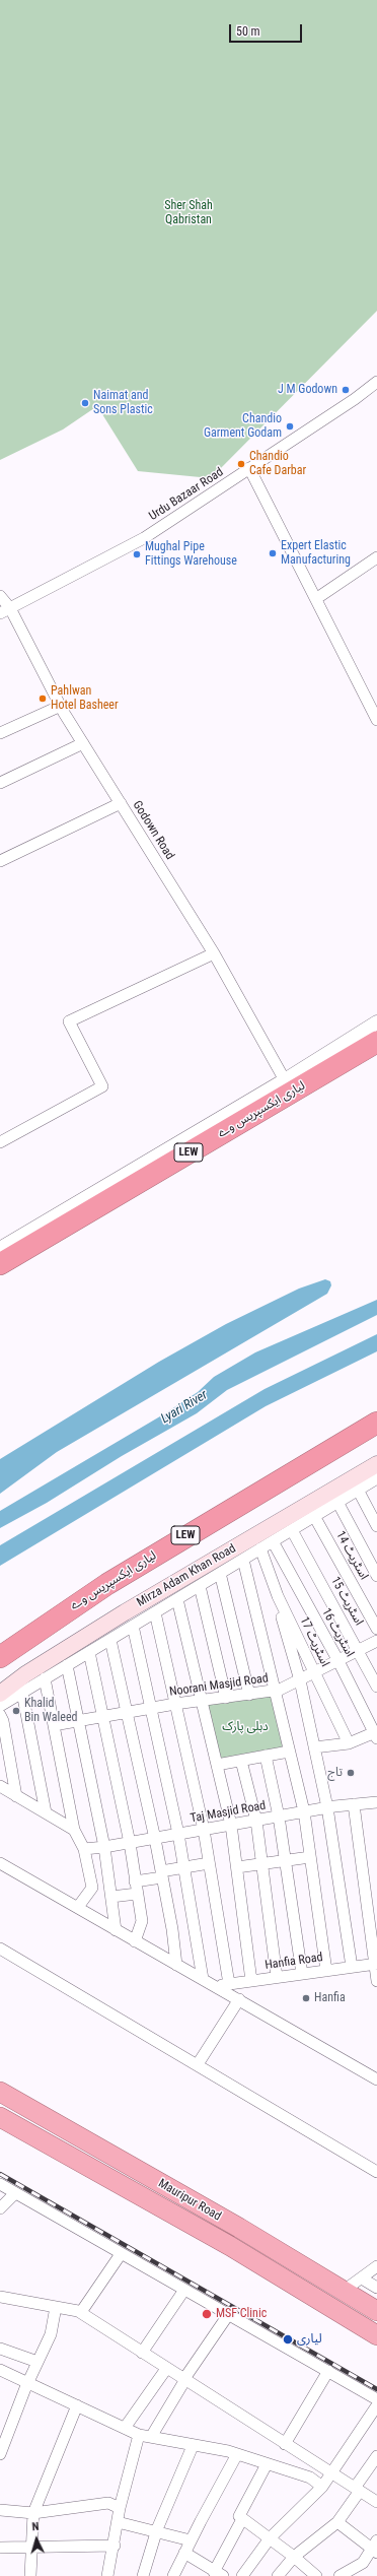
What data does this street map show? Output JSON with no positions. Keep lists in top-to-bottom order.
{
  "streets": {
    "highway": ["لیاری ایکسپریس وے", "LEW", "Mauripur Road"],
    "main road": ["Mirza Adam Khan Road"],
    "street": [
      "Urdu Bazaar Road",
      "Godown Road",
      "اسٹریٹ 14",
      "اسٹریٹ 15",
      "اسٹریٹ 16",
      "اسٹریٹ 17",
      "Noorani Masjid Road",
      "Taj Masjid Road",
      "Hanfia Road"
    ]
  },
  "crossings": [
    ["Urdu Bazaar Road", "Godown Road"],
    ["اسٹریٹ 15", "Noorani Masjid Road"],
    ["اسٹریٹ 16", "Noorani Masjid Road"],
    ["اسٹریٹ 17", "Noorani Masjid Road"]
  ],
  "water": ["Lyari River"],
  "parks": ["Sher Shah Qabristan", "دہلی پارک"],
  "places": [
    "J M Godown",
    "Naimat and Sons Plastic",
    "Chandio Garment Godam",
    "Chandio Cafe Darbar",
    "Expert Elastic Manufacturing",
    "Mughal Pipe Fittings Warehouse",
    "Pahlwan Hotel Basheer",
    "Khalid Bin Waleed",
    "تاج",
    "Hanfia",
    "MSF Clinic",
    "لیاری"
  ],
  "scale_bar": "50 m",
  "north": "top"
}
